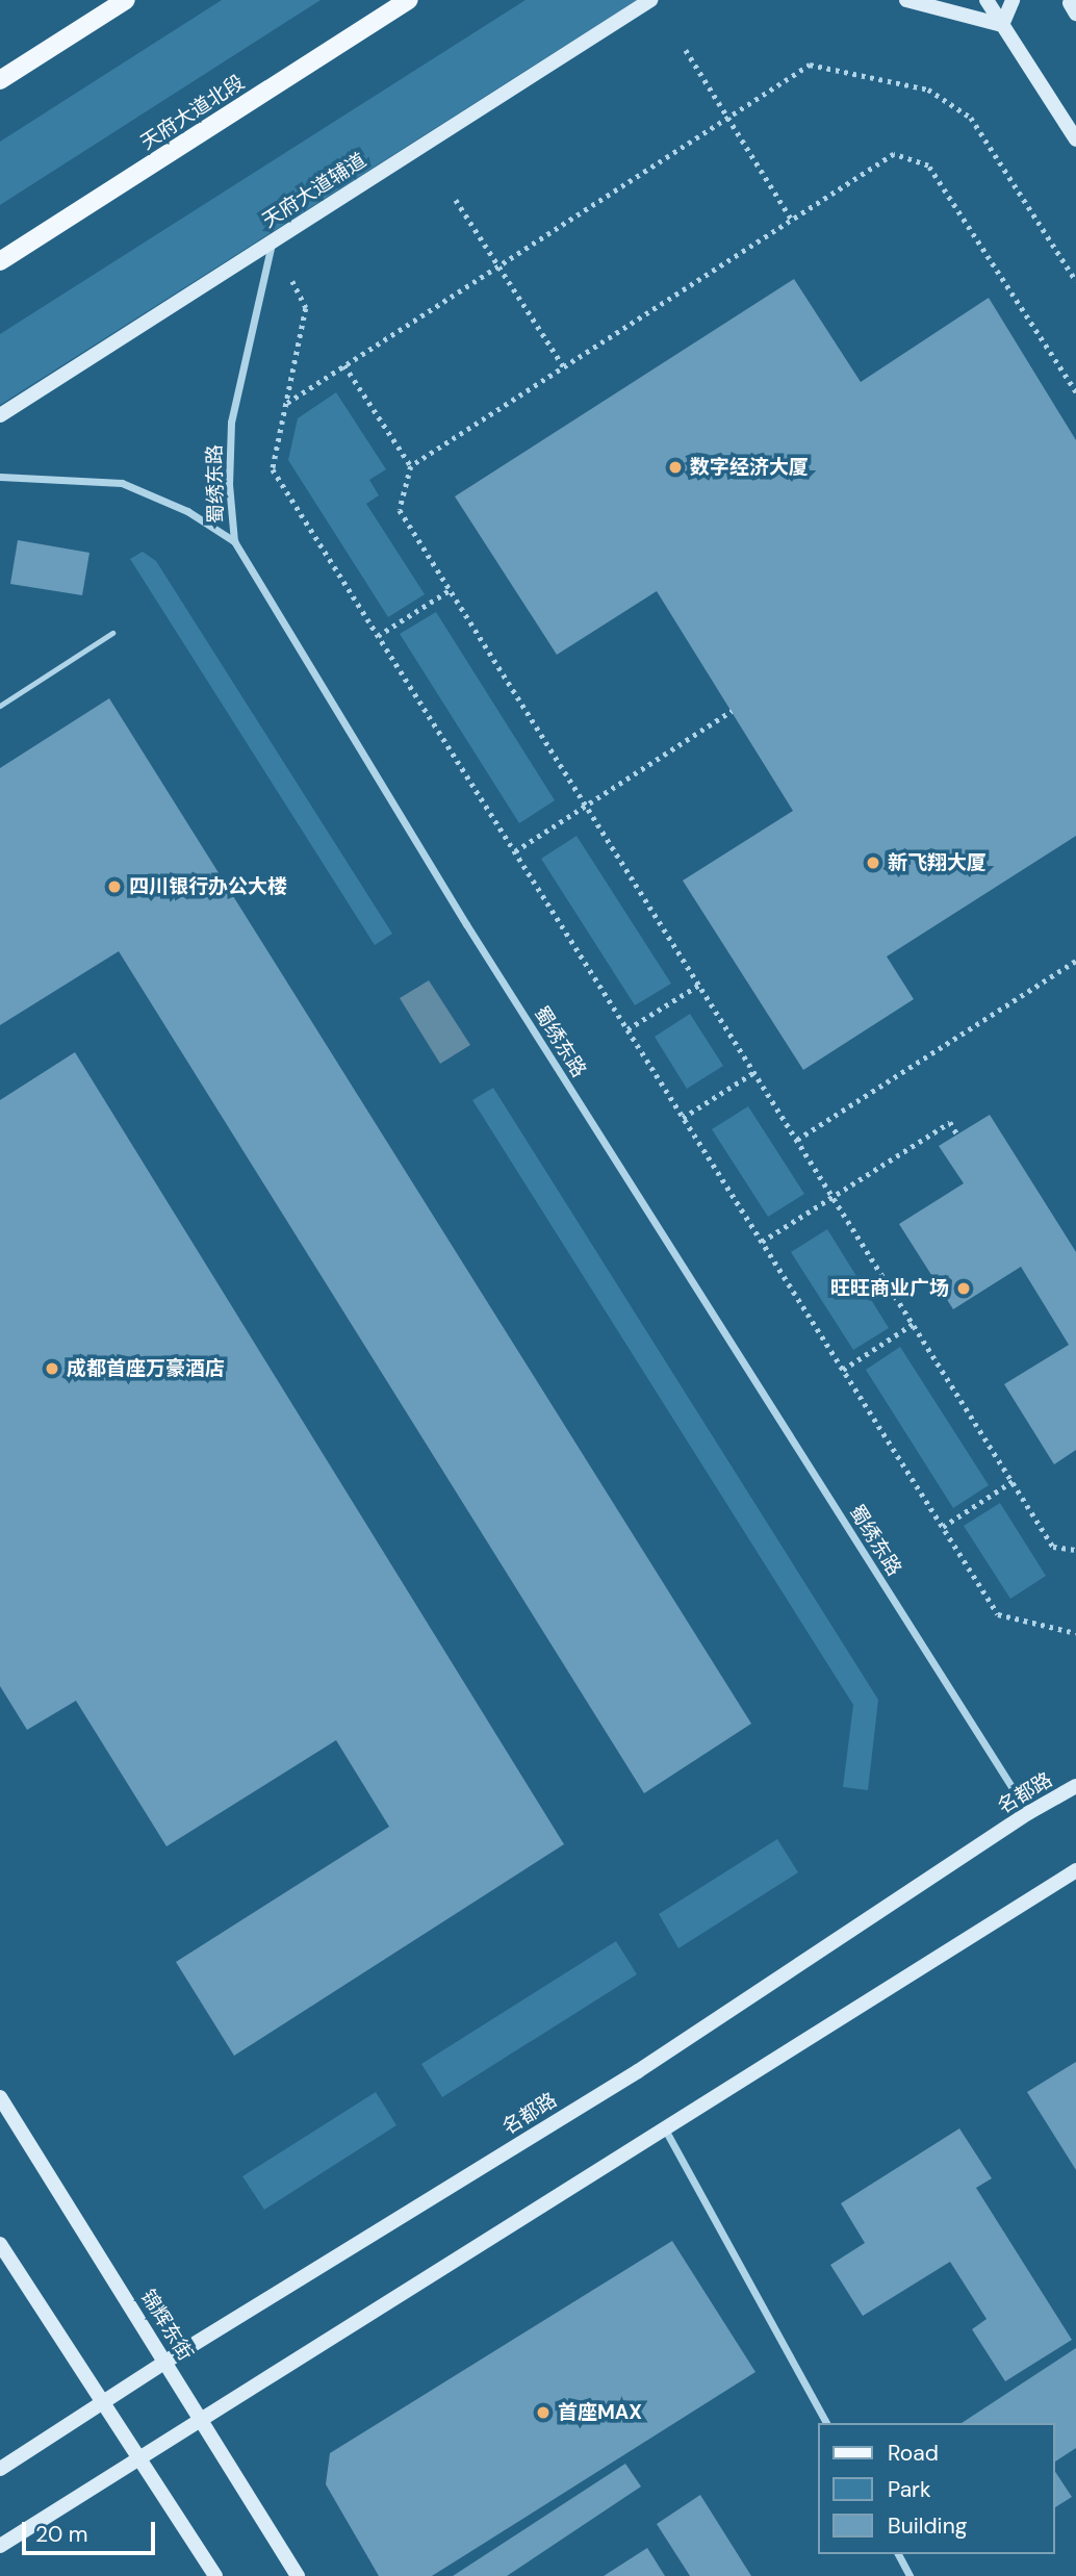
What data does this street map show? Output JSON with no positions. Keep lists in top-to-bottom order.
{
  "streets": {
    "main road": ["天府大道北段"],
    "street": [
      "天府大道辅道",
      "蜀绣东路",
      "名都路",
      "锦辉东街"
    ]
  },
  "crossings": [
    ["天府大道辅道", "蜀绣东路"],
    ["蜀绣东路", "名都路"],
    ["名都路", "锦辉东街"]
  ],
  "places": [
    "数字经济大厦",
    "新飞翔大厦",
    "四川银行办公大楼",
    "旺旺商业广场",
    "成都首座万豪酒店",
    "首座MAX"
  ],
  "legend": ["Road", "Park", "Building"],
  "scale_bar": "20 m"
}
